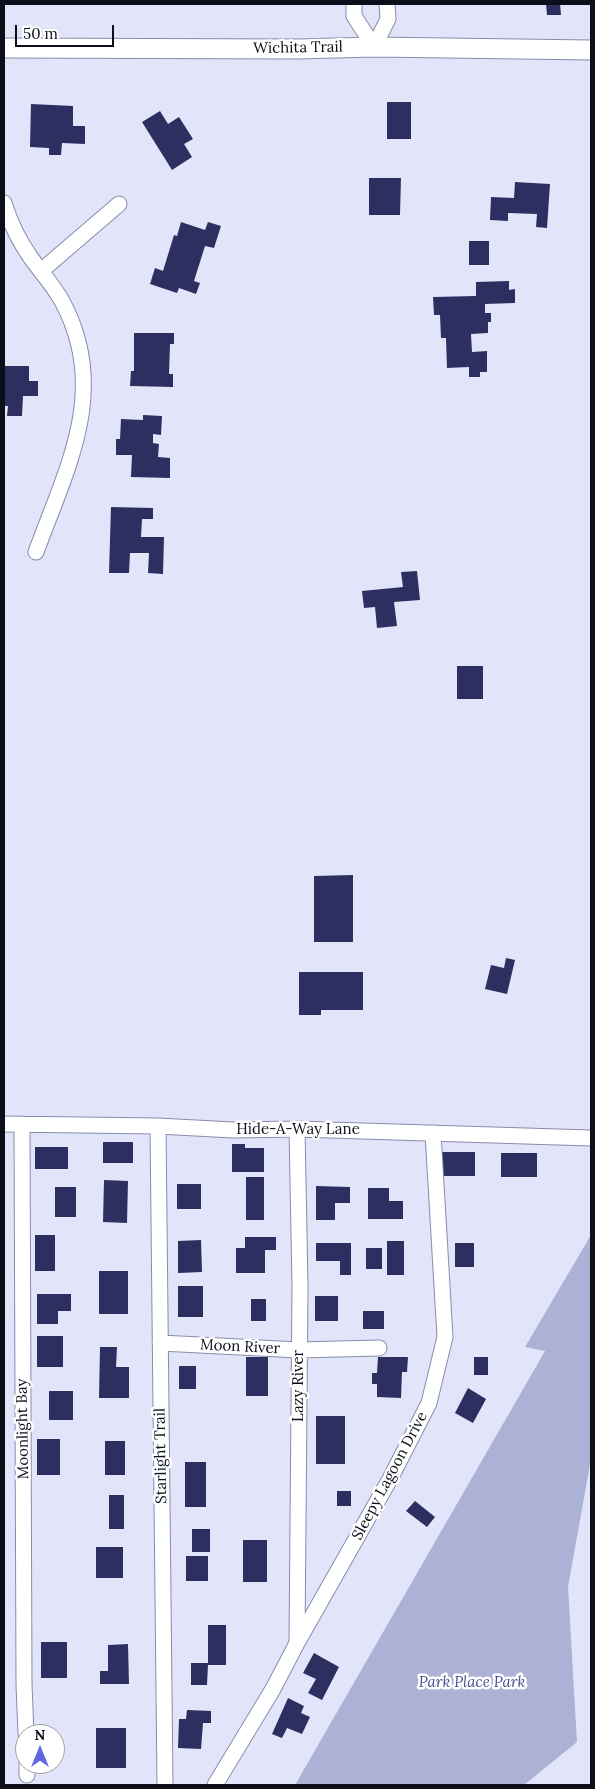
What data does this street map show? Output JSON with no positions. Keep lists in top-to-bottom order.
{
  "streets": {
    "street": [
      "Wichita Trail",
      "Hide-A-Way Lane",
      "Moon River",
      "Lazy River",
      "Moonlight Bay",
      "Starlight Trail",
      "Sleepy Lagoon Drive"
    ]
  },
  "crossings": [
    ["Hide-A-Way Lane", "Lazy River"],
    ["Hide-A-Way Lane", "Moonlight Bay"],
    ["Hide-A-Way Lane", "Starlight Trail"],
    ["Hide-A-Way Lane", "Sleepy Lagoon Drive"],
    ["Moon River", "Lazy River"],
    ["Moon River", "Starlight Trail"],
    ["Lazy River", "Sleepy Lagoon Drive"]
  ],
  "parks": ["Park Place Park"],
  "scale_bar": "50 m",
  "north": "top"
}
